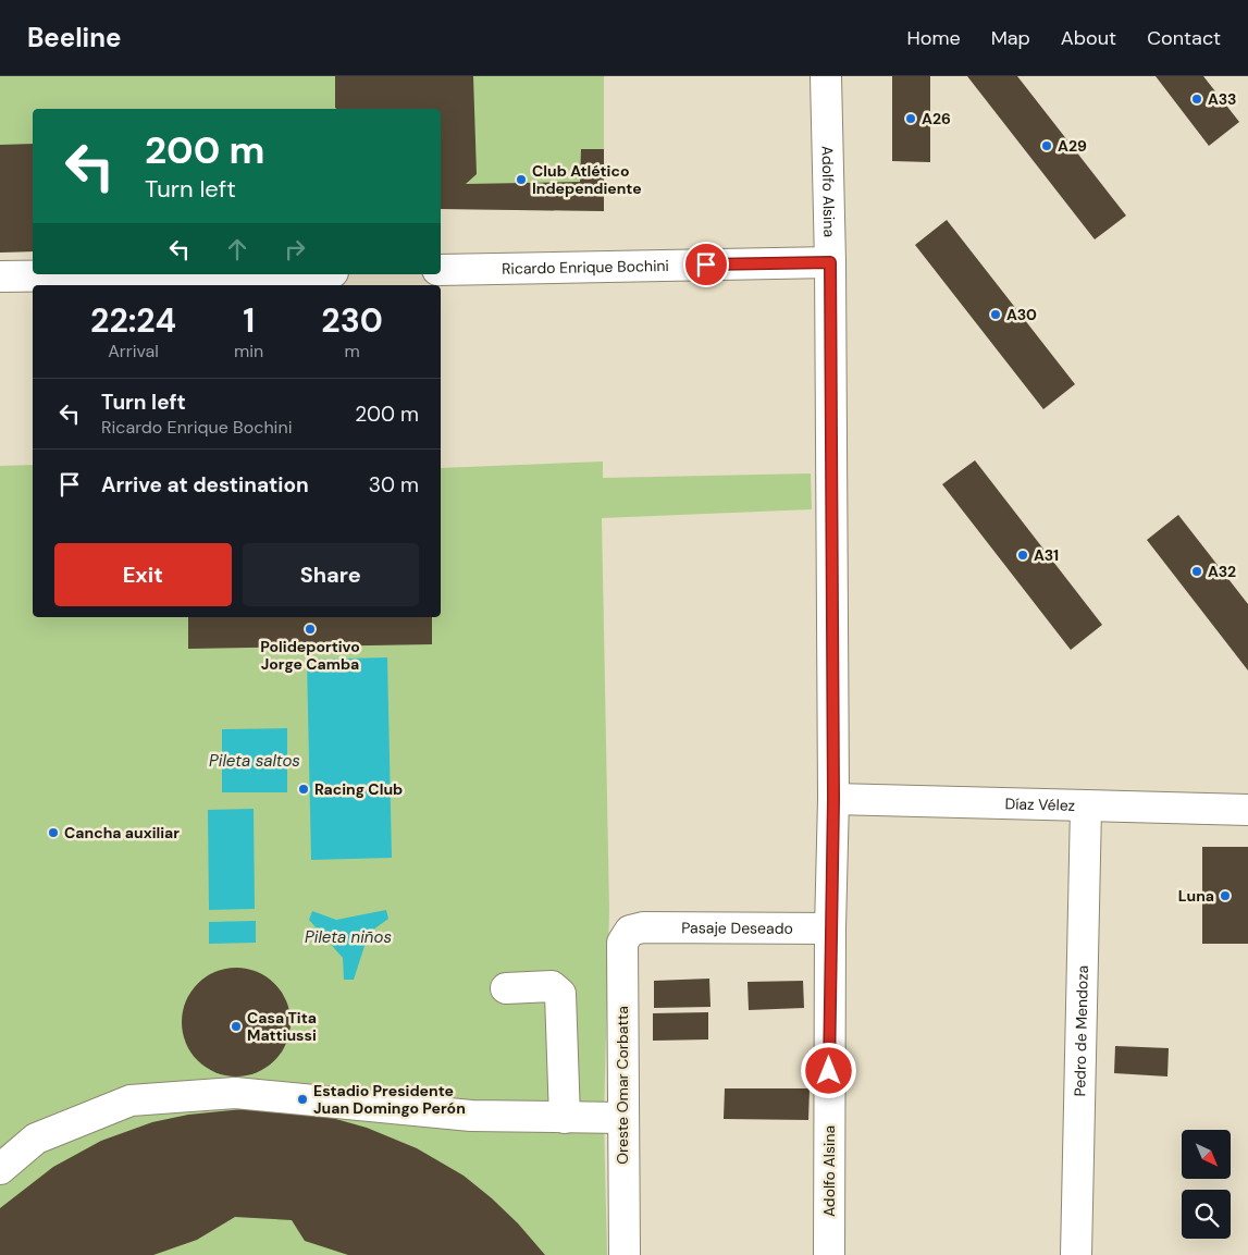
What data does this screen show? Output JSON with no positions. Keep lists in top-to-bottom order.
{
  "streets": {
    "street": [
      "Adolfo Alsina",
      "Ricardo Enrique Bochini",
      "Díaz Vélez",
      "Pasaje Deseado",
      "Pedro de Mendoza",
      "Oreste Omar Corbatta"
    ]
  },
  "crossings": [
    ["Adolfo Alsina", "Ricardo Enrique Bochini"],
    ["Adolfo Alsina", "Díaz Vélez"],
    ["Adolfo Alsina", "Pasaje Deseado"],
    ["Díaz Vélez", "Pedro de Mendoza"],
    ["Pasaje Deseado", "Oreste Omar Corbatta"]
  ],
  "water": ["Pileta saltos", "Pileta niños"],
  "places": [
    "A33",
    "A26",
    "A29",
    "Club Atlético Independiente",
    "A30",
    "A31",
    "A32",
    "Polideportivo Jorge Camba",
    "Racing Club",
    "Cancha auxiliar",
    "Luna",
    "Casa Tita Mattiussi",
    "Estadio Presidente Juan Domingo Perón"
  ],
  "north": "bottom right",
  "page": {
    "header": "Beeline",
    "nav": [
      "Home",
      "Map",
      "About",
      "Contact"
    ],
    "turn": ["200 m", "Turn left"],
    "eta": [
      "22:24",
      "Arrival",
      "1",
      "min",
      "230",
      "m"
    ],
    "list": [
      {
        "name": "Turn left",
        "note": "Ricardo Enrique Bochini",
        "value": "200 m"
      },
      {
        "name": "Arrive at destination",
        "value": "30 m"
      }
    ],
    "buttons": ["Exit", "Share"]
  }
}
